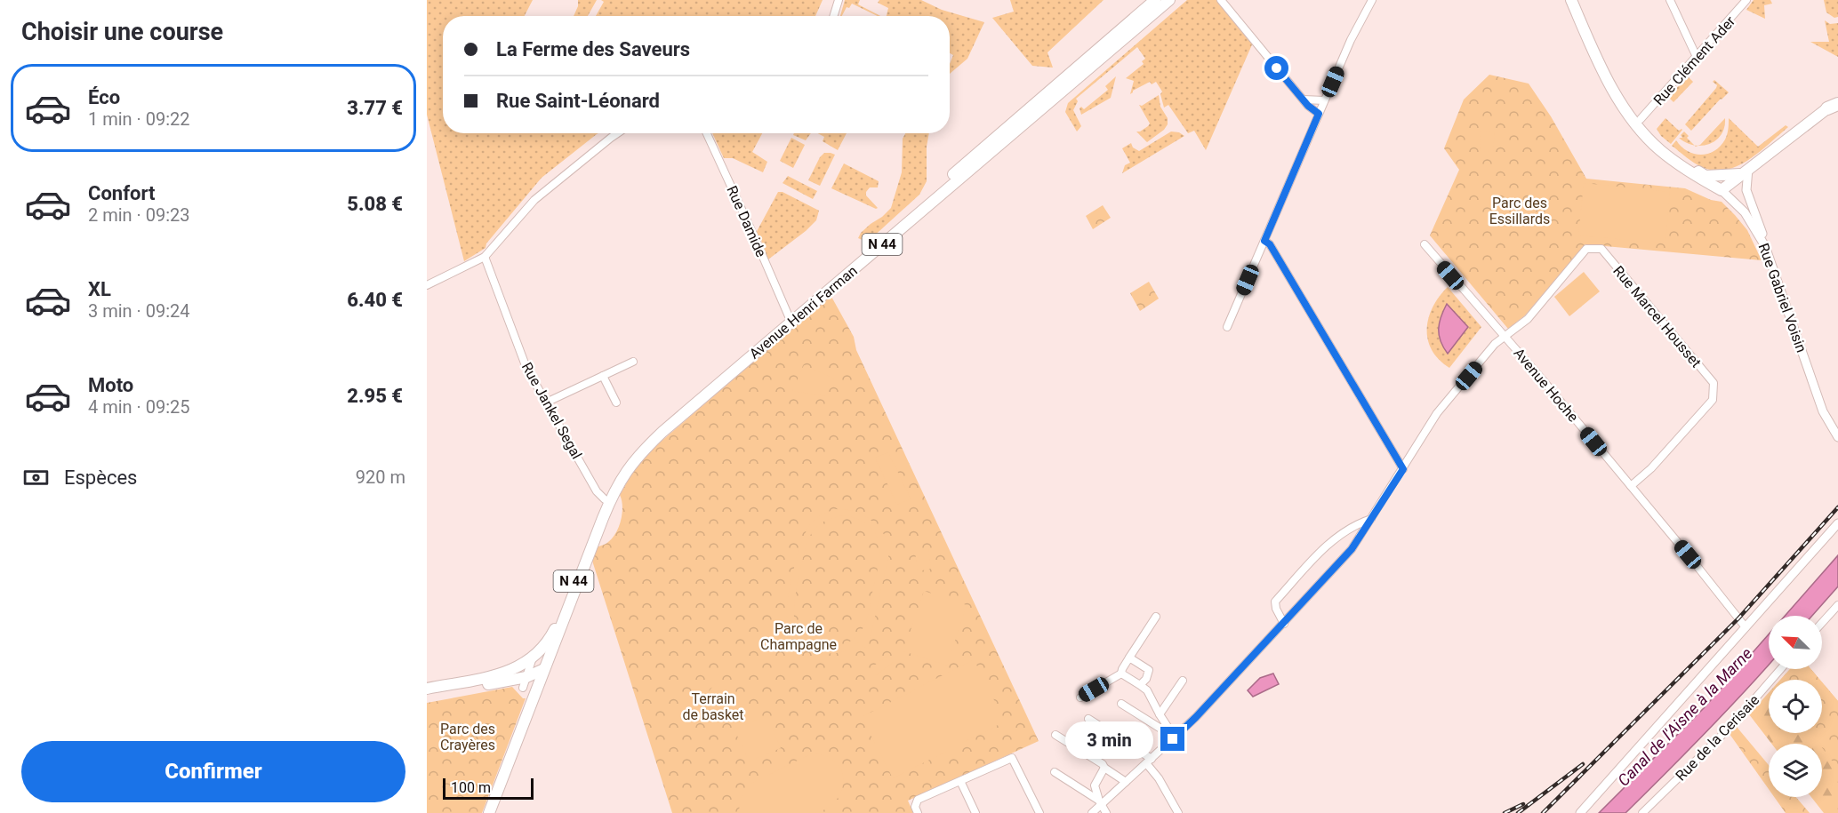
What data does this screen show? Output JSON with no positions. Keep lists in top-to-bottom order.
{
  "streets": {
    "main road": ["N 44", "Rue Gabriel Voisin", "Avenue Henri Farman"],
    "street": [
      "Rue Clément Ader",
      "Rue Damide",
      "Rue Marcel Housset",
      "Avenue Hoche",
      "Rue Jankel Segal",
      "Rue de la Cerisaie"
    ]
  },
  "crossings": [
    ["Rue Damide", "Avenue Henri Farman"],
    ["N 44", "Avenue Henri Farman"],
    ["N 44", "Rue Jankel Segal"],
    ["Avenue Henri Farman", "Rue Jankel Segal"],
    ["Rue Marcel Housset", "Avenue Hoche"]
  ],
  "water": ["Canal de l'Aisne à la Marne"],
  "parks": [
    "Parc des Essillards",
    "Parc de Champagne",
    "Terrain de basket",
    "Parc des Crayères"
  ],
  "scale_bar": "100 m",
  "north": "top left",
  "page": {
    "heading": "Choisir une course",
    "banner": ["La Ferme des Saveurs", "Rue Saint-Léonard"],
    "list": [
      {
        "name": "Éco",
        "note": "1 min · 09:22",
        "value": "3.77 €"
      },
      {
        "name": "Confort",
        "note": "2 min · 09:23",
        "value": "5.08 €"
      },
      {
        "name": "XL",
        "note": "3 min · 09:24",
        "value": "6.40 €"
      },
      {
        "name": "Moto",
        "note": "4 min · 09:25",
        "value": "2.95 €"
      }
    ],
    "pay": ["Espèces", "920 m"],
    "bubble": "3 min",
    "buttons": "Confirmer",
    "scale": "100 m"
  }
}
